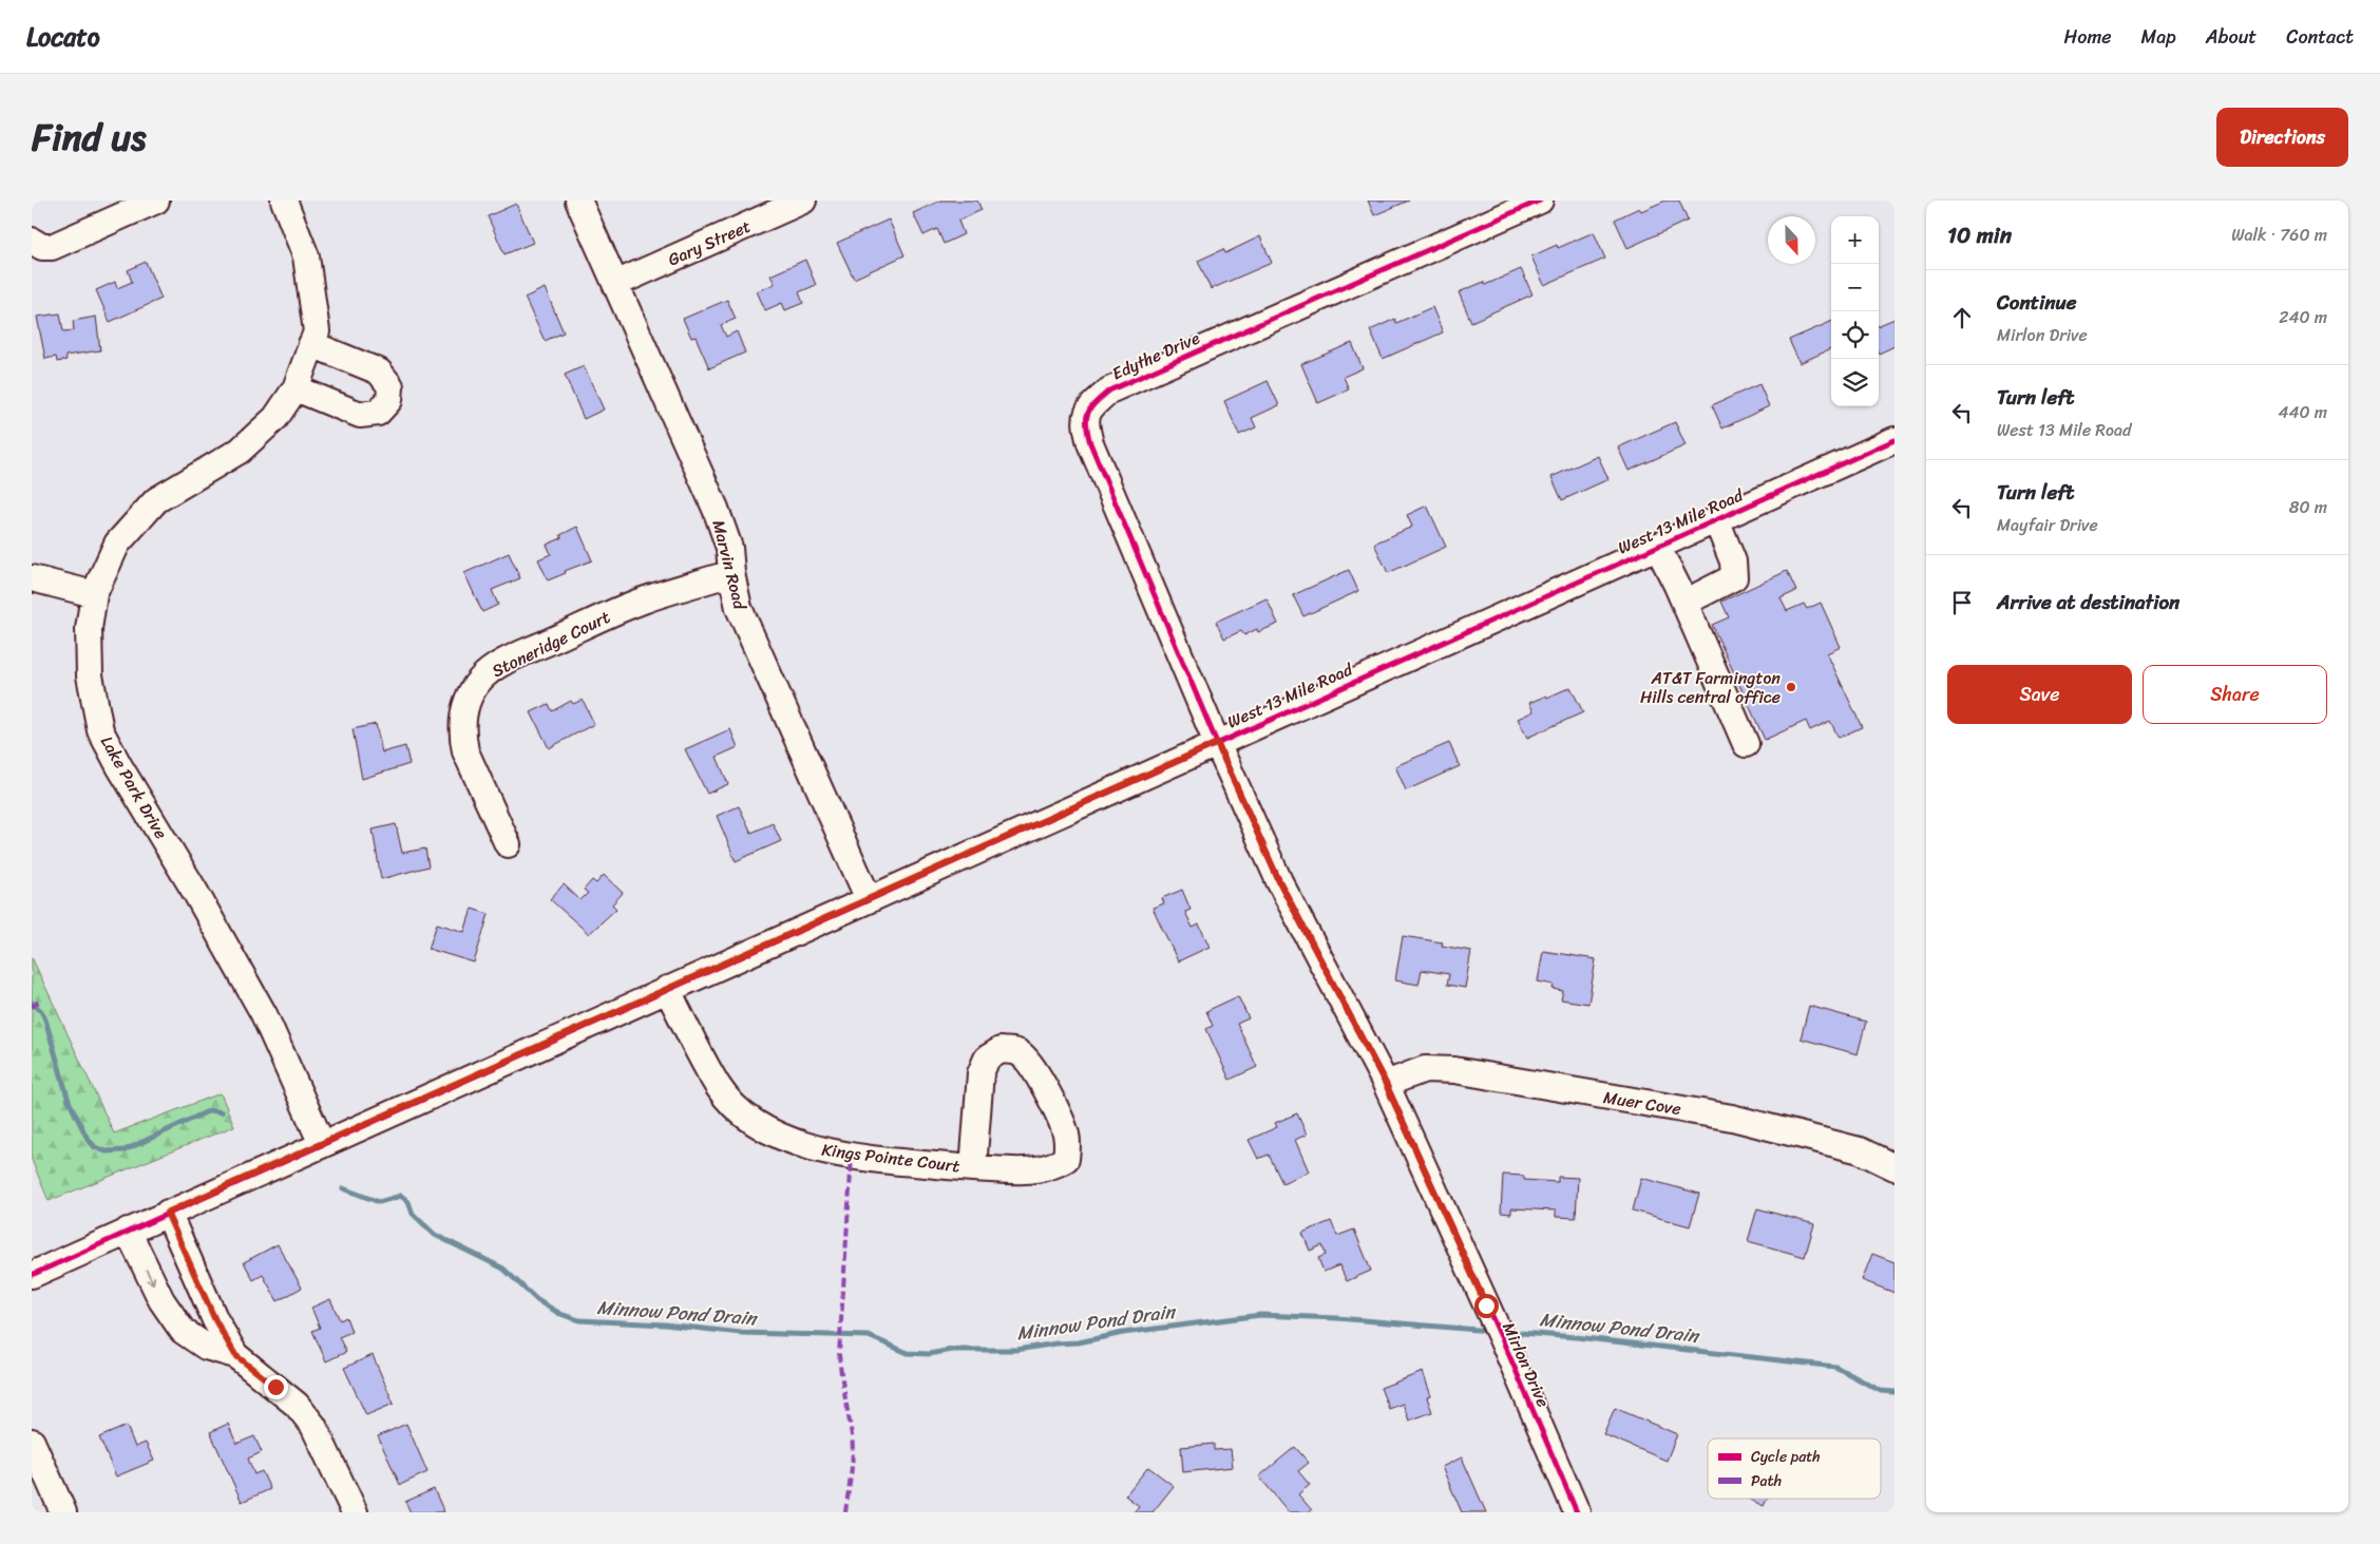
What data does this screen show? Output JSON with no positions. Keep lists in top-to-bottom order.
{
  "streets": {
    "street": [
      "Gary Street",
      "Edythe Drive",
      "West 13 Mile Road",
      "Marvin Road",
      "Stoneridge Court",
      "Lake Park Drive",
      "Muer Cove",
      "Kings Pointe Court",
      "Mirlon Drive"
    ]
  },
  "crossings": [
    ["Gary Street", "Marvin Road"],
    ["Edythe Drive", "West 13 Mile Road"],
    ["Edythe Drive", "Mirlon Drive"],
    ["West 13 Mile Road", "Marvin Road"],
    ["West 13 Mile Road", "Lake Park Drive"],
    ["West 13 Mile Road", "Kings Pointe Court"],
    ["West 13 Mile Road", "Mirlon Drive"],
    ["Marvin Road", "Stoneridge Court"],
    ["Muer Cove", "Mirlon Drive"]
  ],
  "water": ["Minnow Pond Drain"],
  "places": ["AT&T Farmington Hills central office"],
  "legend": ["Cycle path", "Path"],
  "north": "bottom",
  "page": {
    "header": "Locato",
    "nav": [
      "Home",
      "Map",
      "About",
      "Contact"
    ],
    "title": "Find us",
    "buttons": [
      "Directions",
      ["Save", "Share"]
    ],
    "heading": ["10 min", "Walk · 760 m"],
    "map_buttons": ["+", "−"],
    "list": [
      ["Continue", "Mirlon Drive", "240 m"],
      ["Turn left", "West 13 Mile Road", "440 m"],
      ["Turn left", "Mayfair Drive", "80 m"],
      "Arrive at destination"
    ]
  }
}
